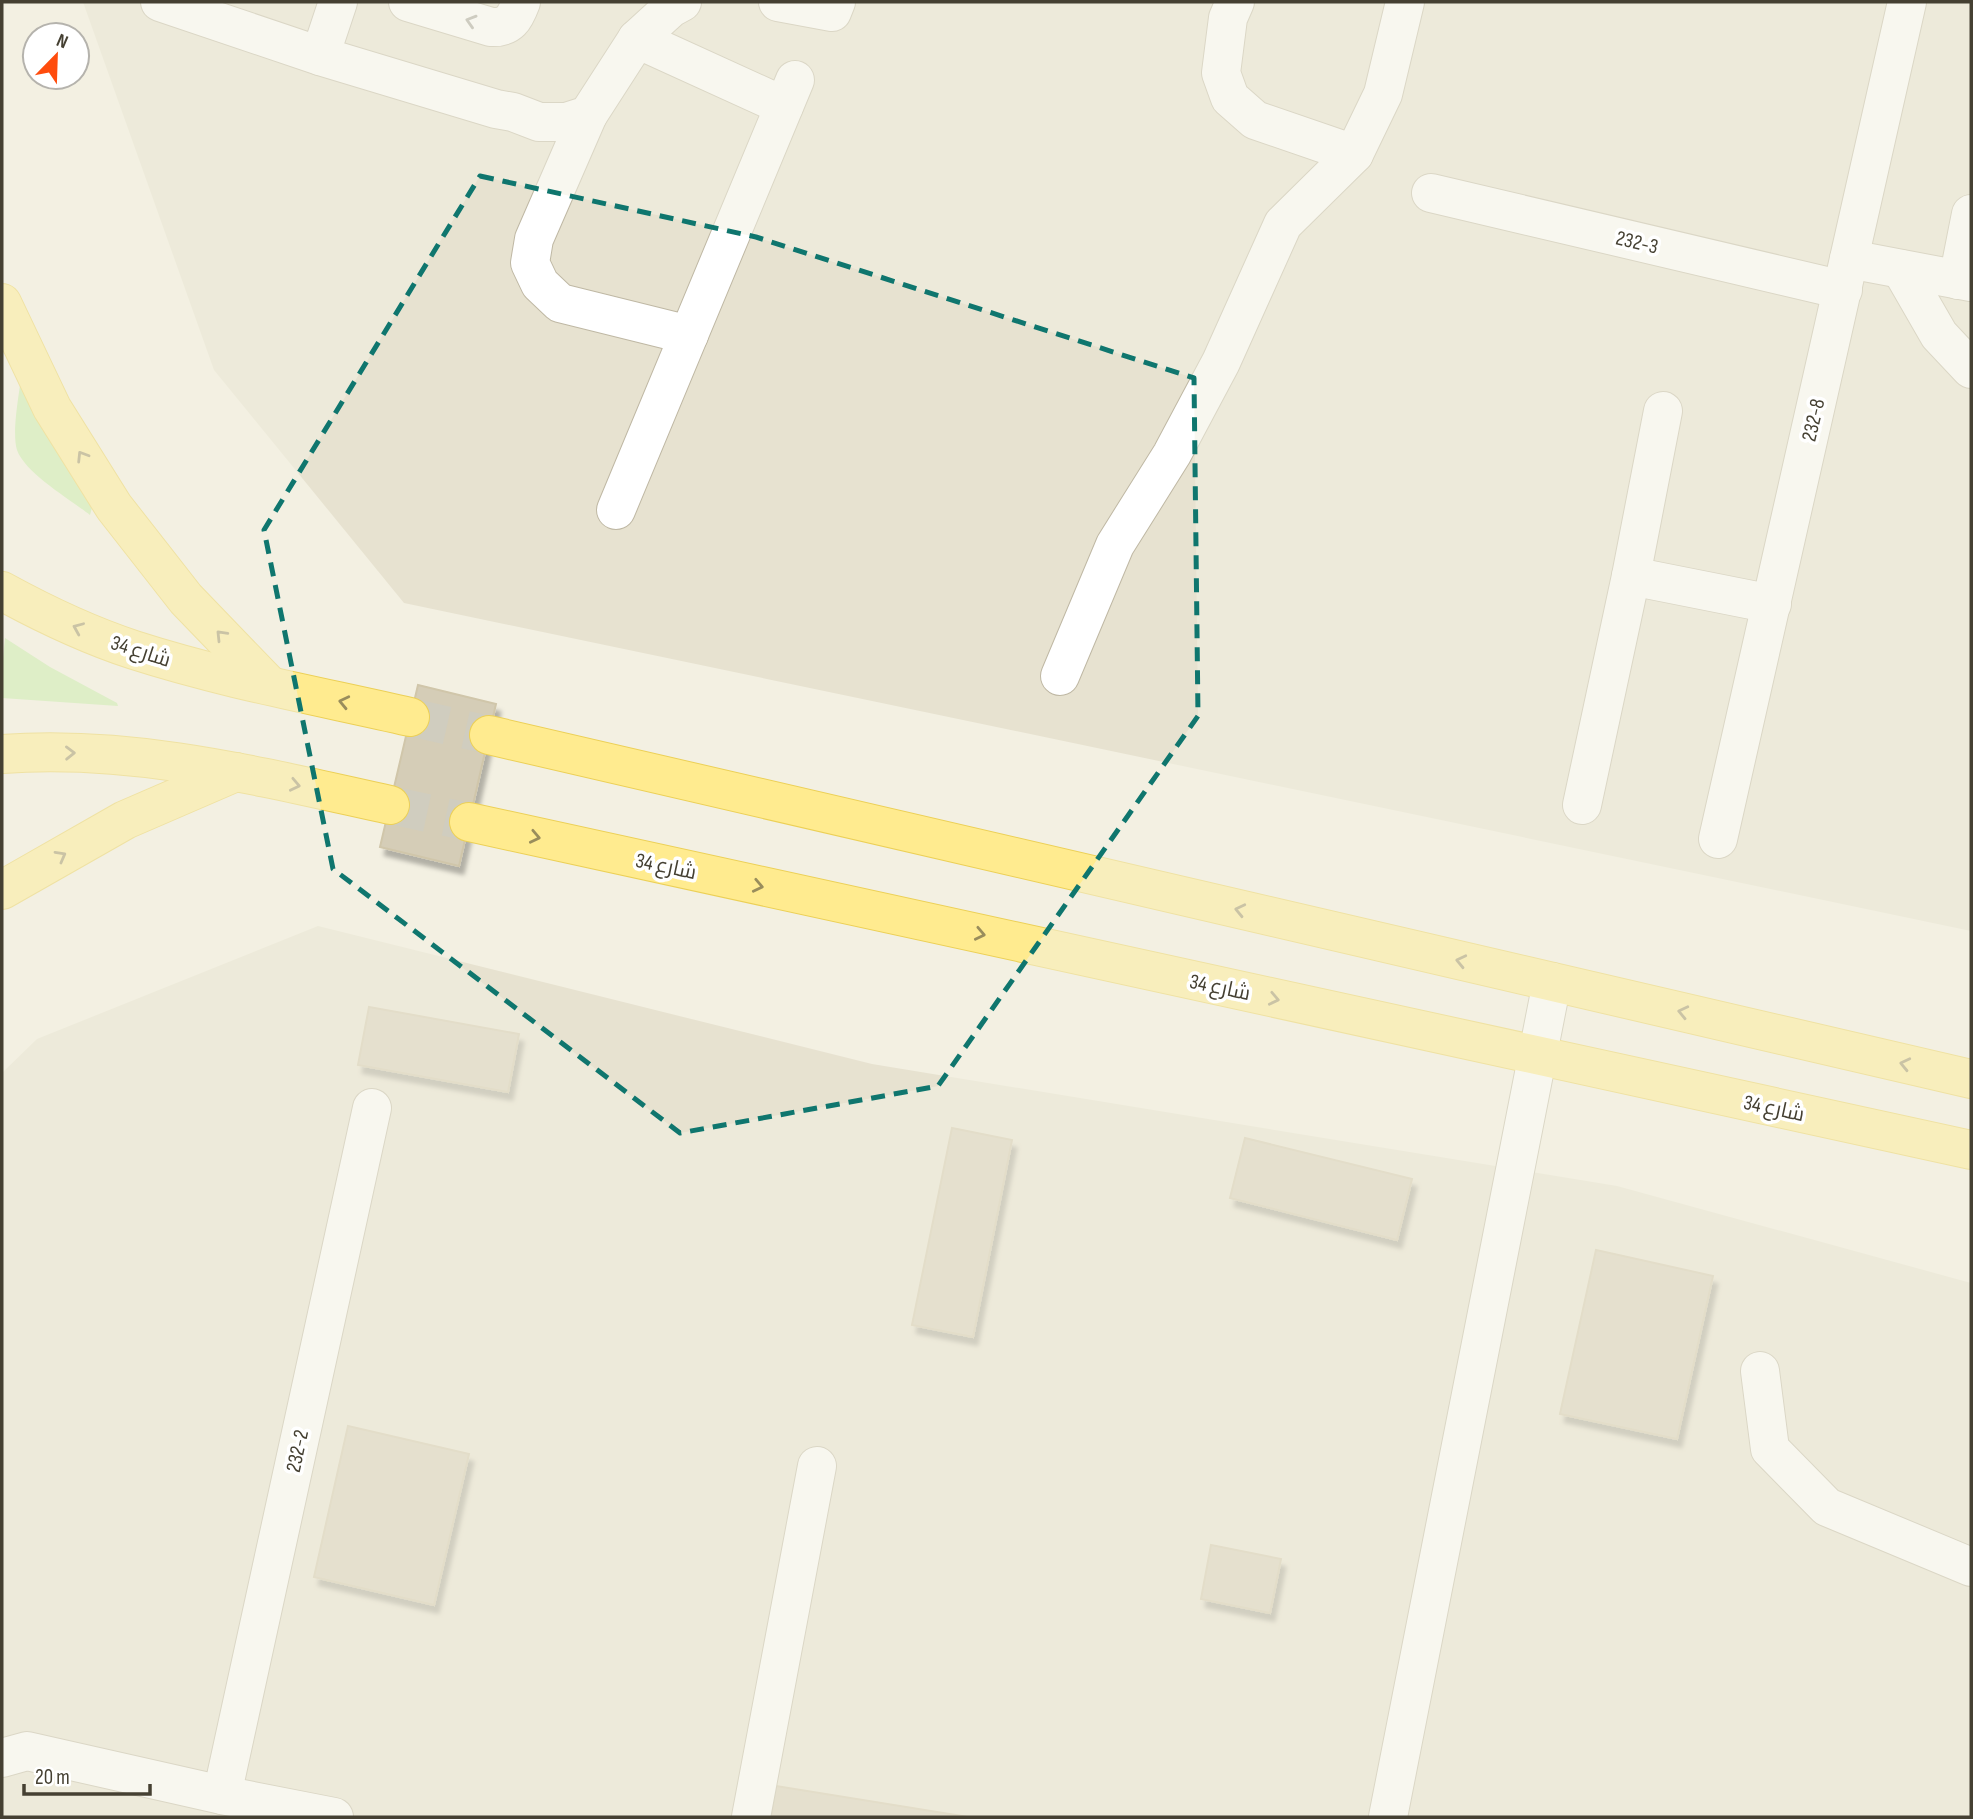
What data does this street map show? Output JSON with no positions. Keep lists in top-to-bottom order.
{
  "streets": {
    "main road": ["شارع 34"],
    "street": ["232-3", "232-8", "232-2"]
  },
  "crossings": [
    ["232-3", "232-8"]
  ],
  "scale_bar": "20 m",
  "north": "top right"
}
